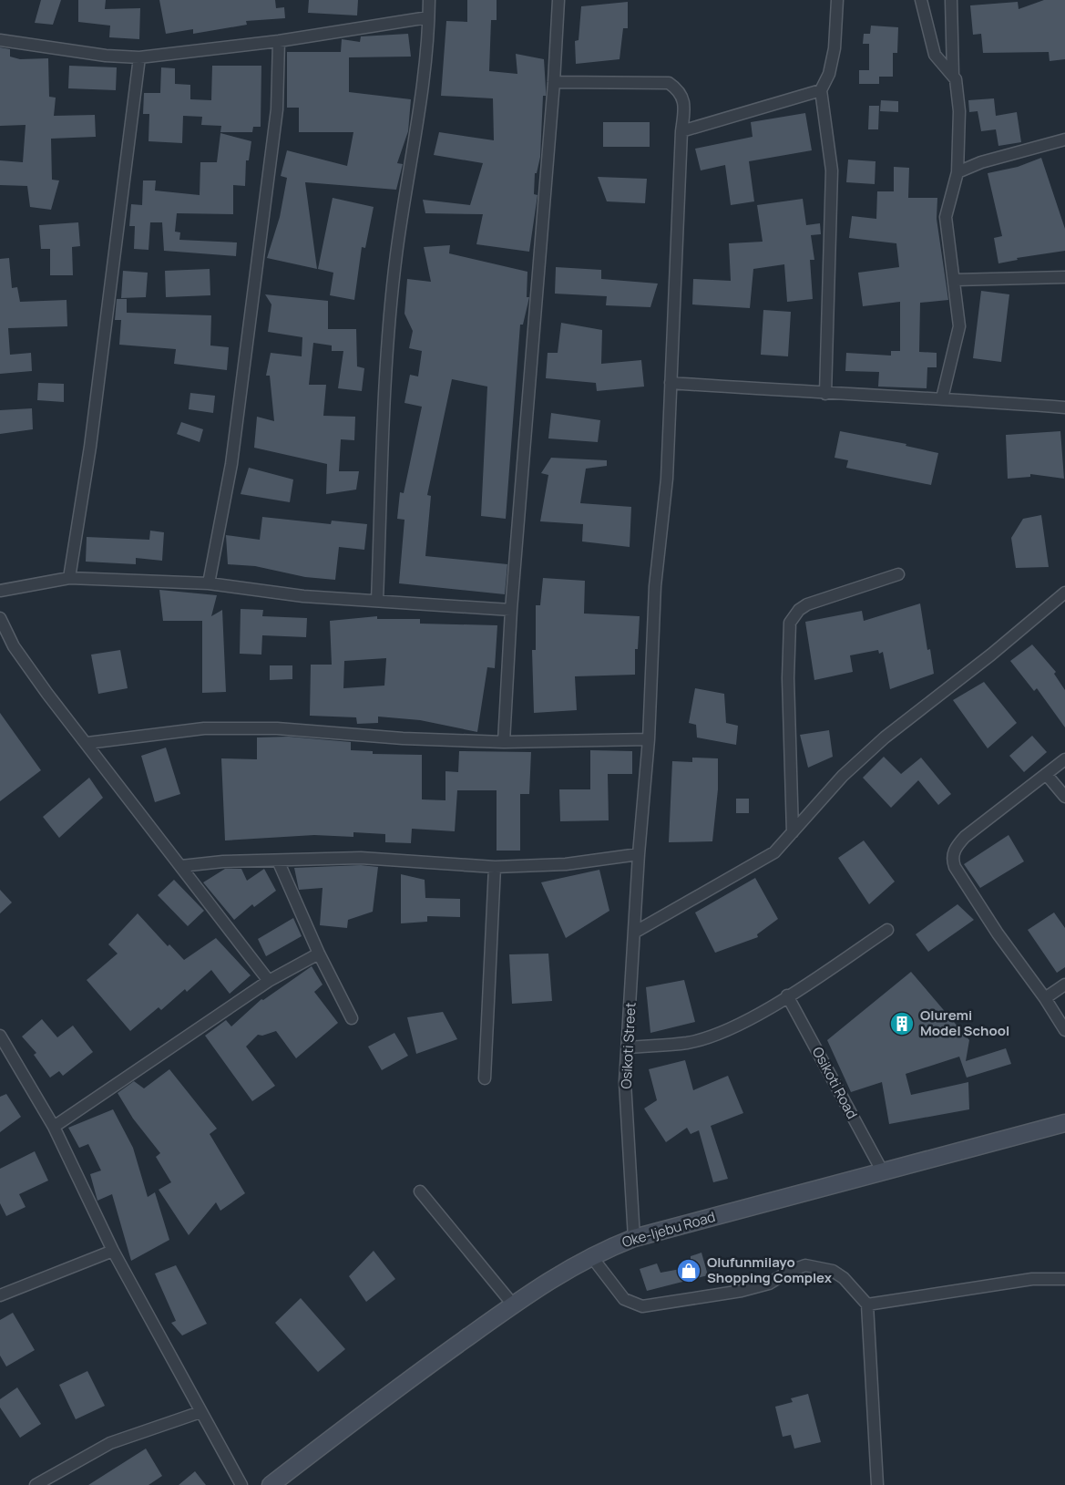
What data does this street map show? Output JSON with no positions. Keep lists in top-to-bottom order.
{
  "streets": {
    "main road": ["Oke-Ijebu Road"],
    "street": ["Osikoti Street", "Osikoti Road"]
  },
  "crossings": [
    ["Osikoti Street", "Oke-Ijebu Road"],
    ["Osikoti Road", "Oke-Ijebu Road"]
  ],
  "places": {
    "building": ["Oluremi Model School"],
    "shop": ["Olufunmilayo Shopping Complex"]
  }
}
